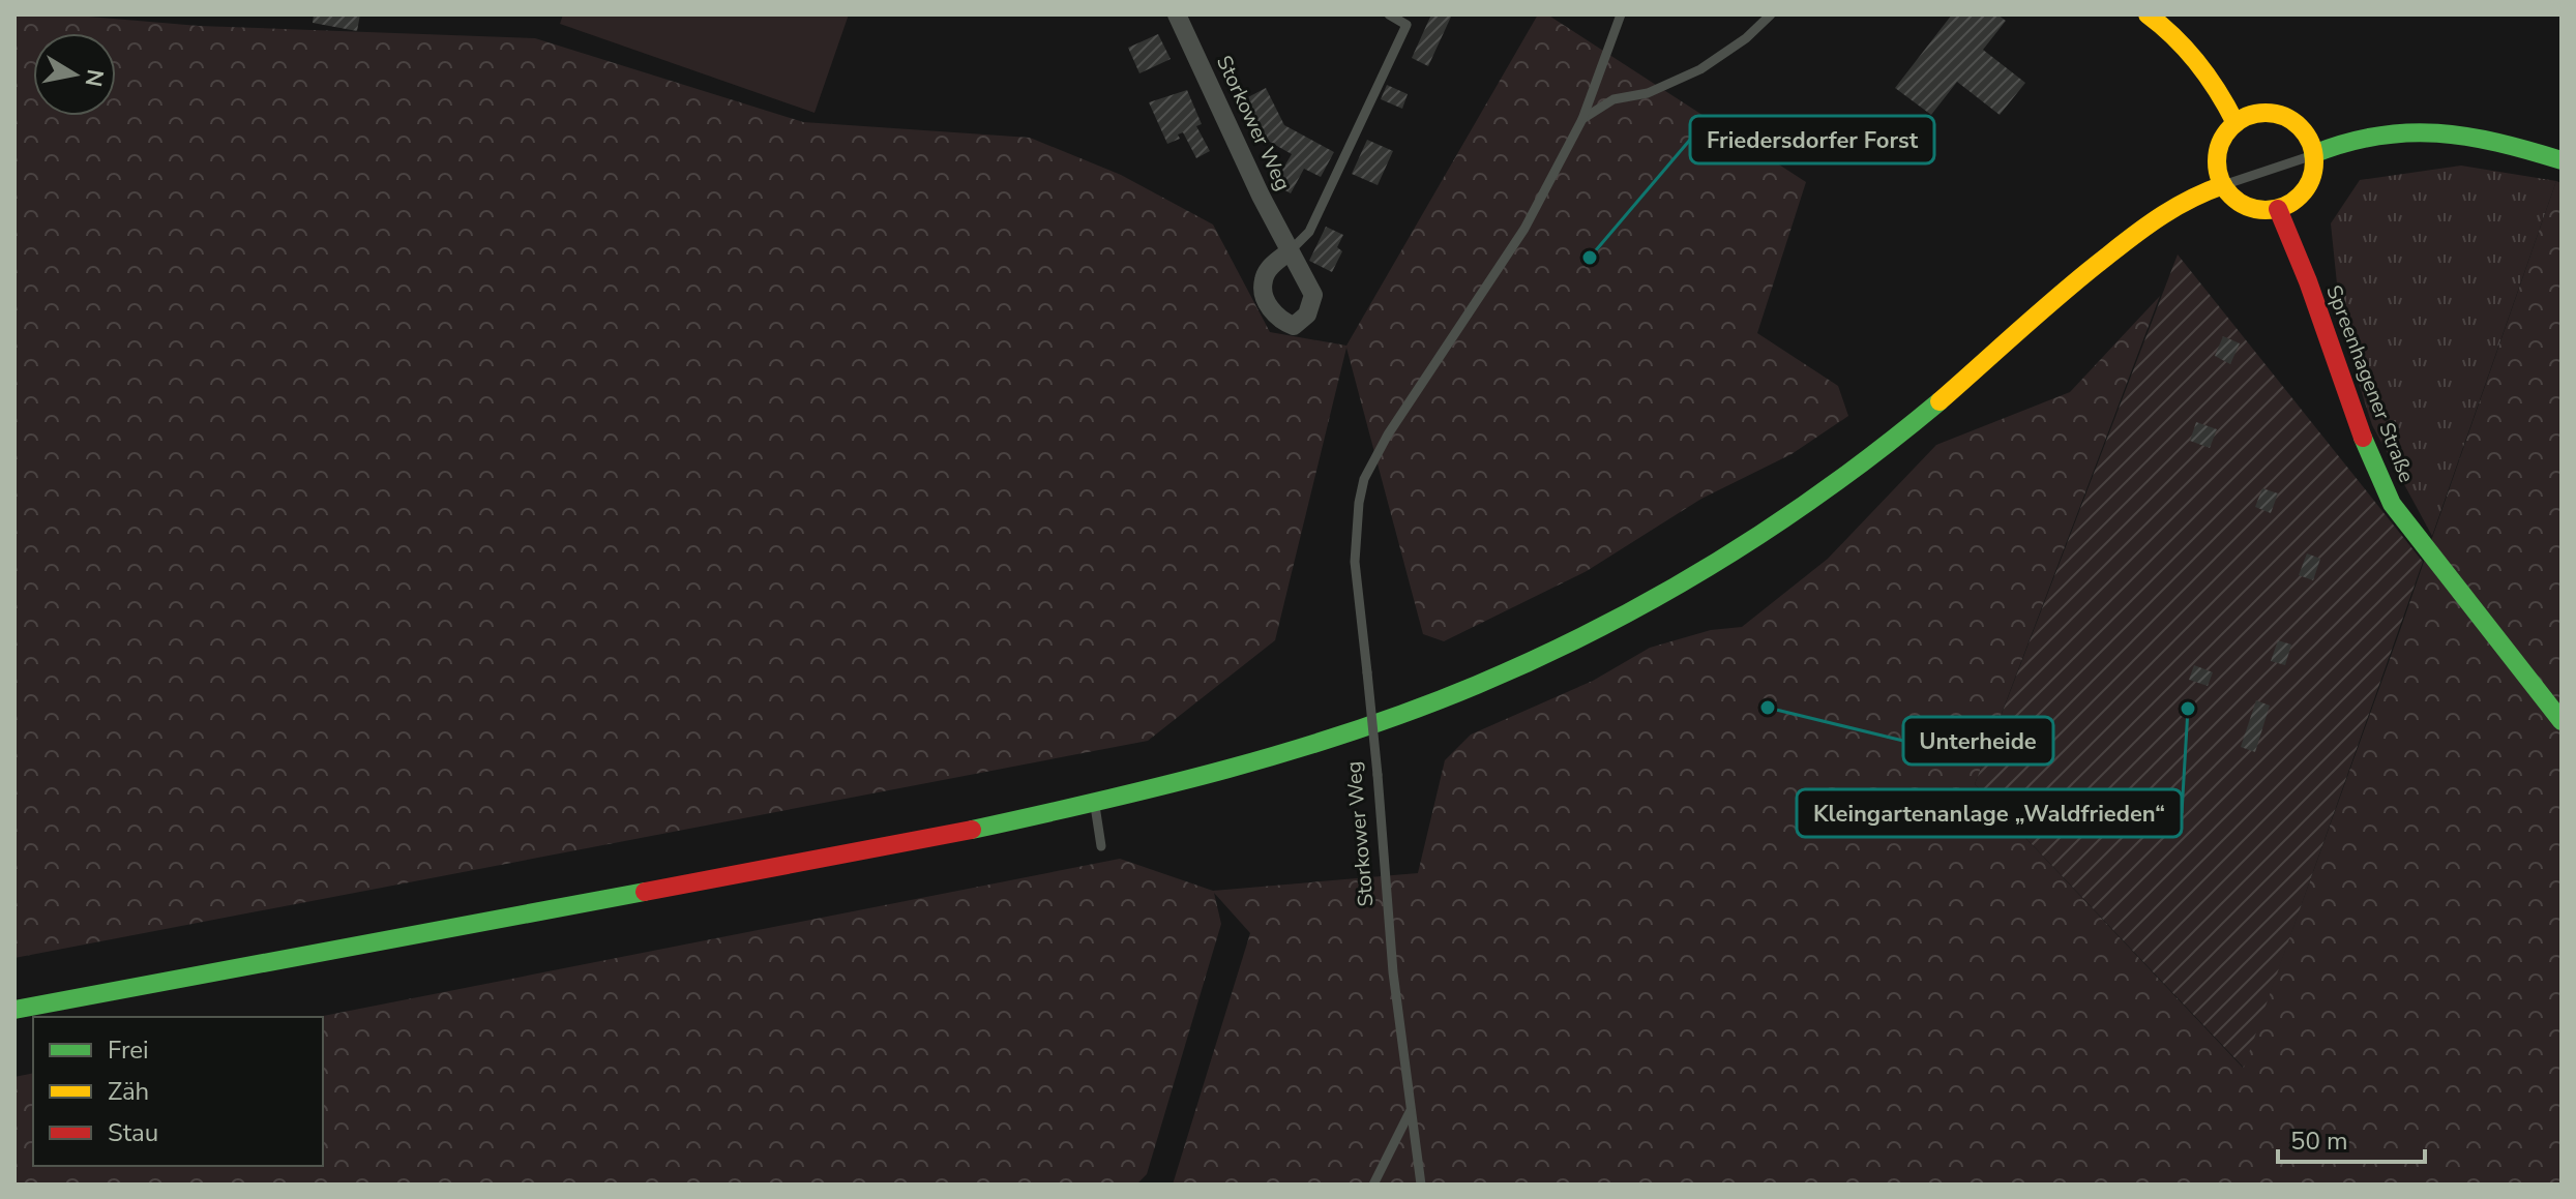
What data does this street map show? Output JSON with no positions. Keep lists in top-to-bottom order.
{
  "streets": {
    "main road": ["Spreenhagener Straße"],
    "street": ["Storkower Weg"]
  },
  "places": ["Friedersdorfer Forst", "Unterheide", "Kleingartenanlage „Waldfrieden“"],
  "legend": ["Frei", "Zäh", "Stau"],
  "scale_bar": "50 m",
  "north": "right"
}
